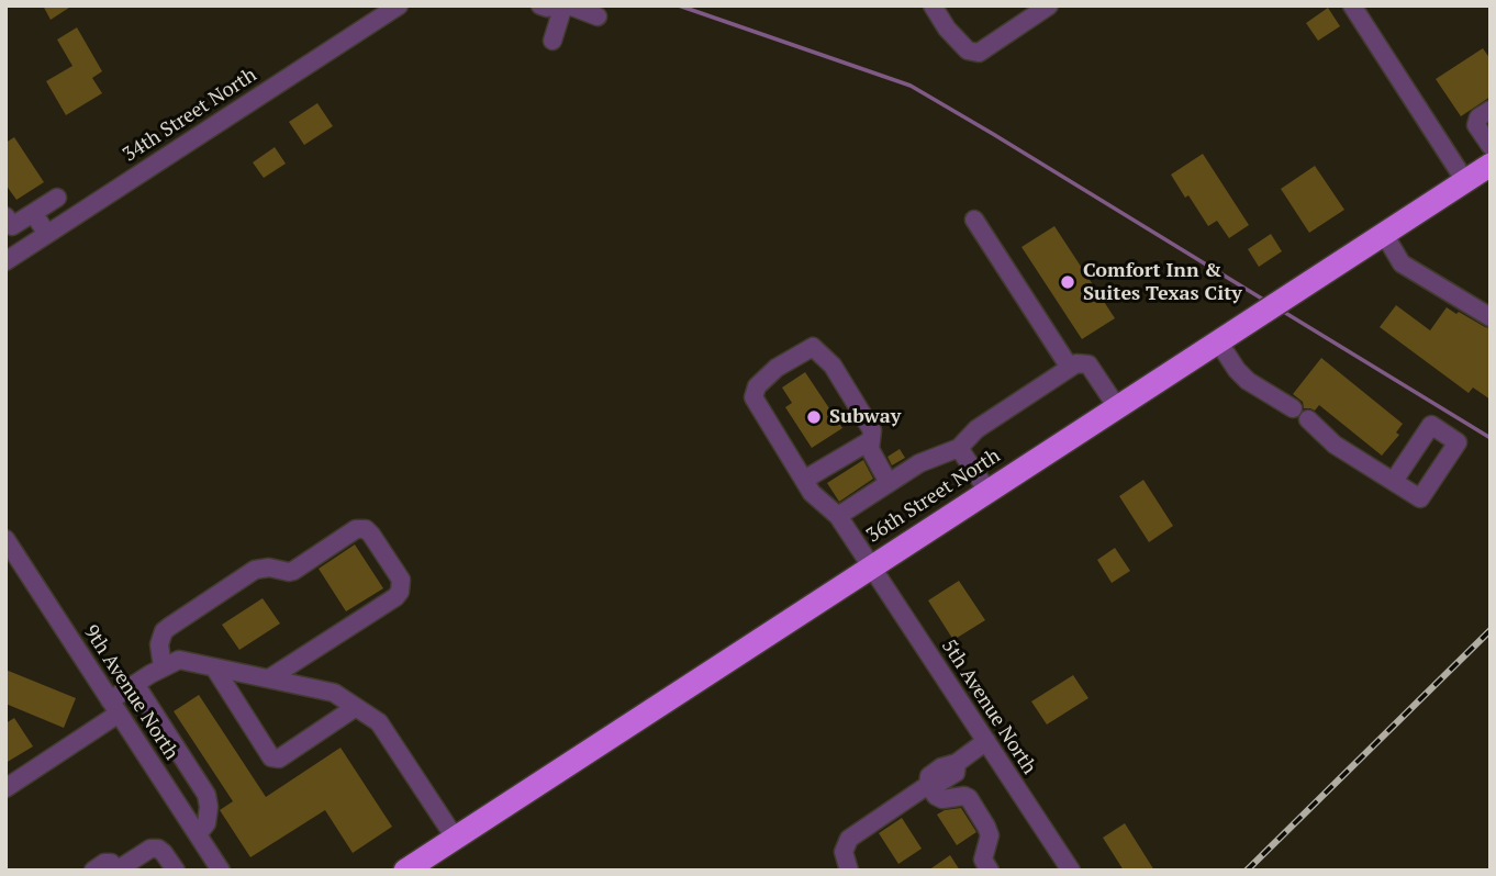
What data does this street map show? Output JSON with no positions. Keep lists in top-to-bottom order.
{
  "streets": {
    "highway": ["36th Street North"],
    "street": ["34th Street North", "9th Avenue North", "5th Avenue North"]
  },
  "crossings": [
    ["36th Street North", "5th Avenue North"]
  ],
  "places": ["Comfort Inn & Suites Texas City", "Subway"]
}
